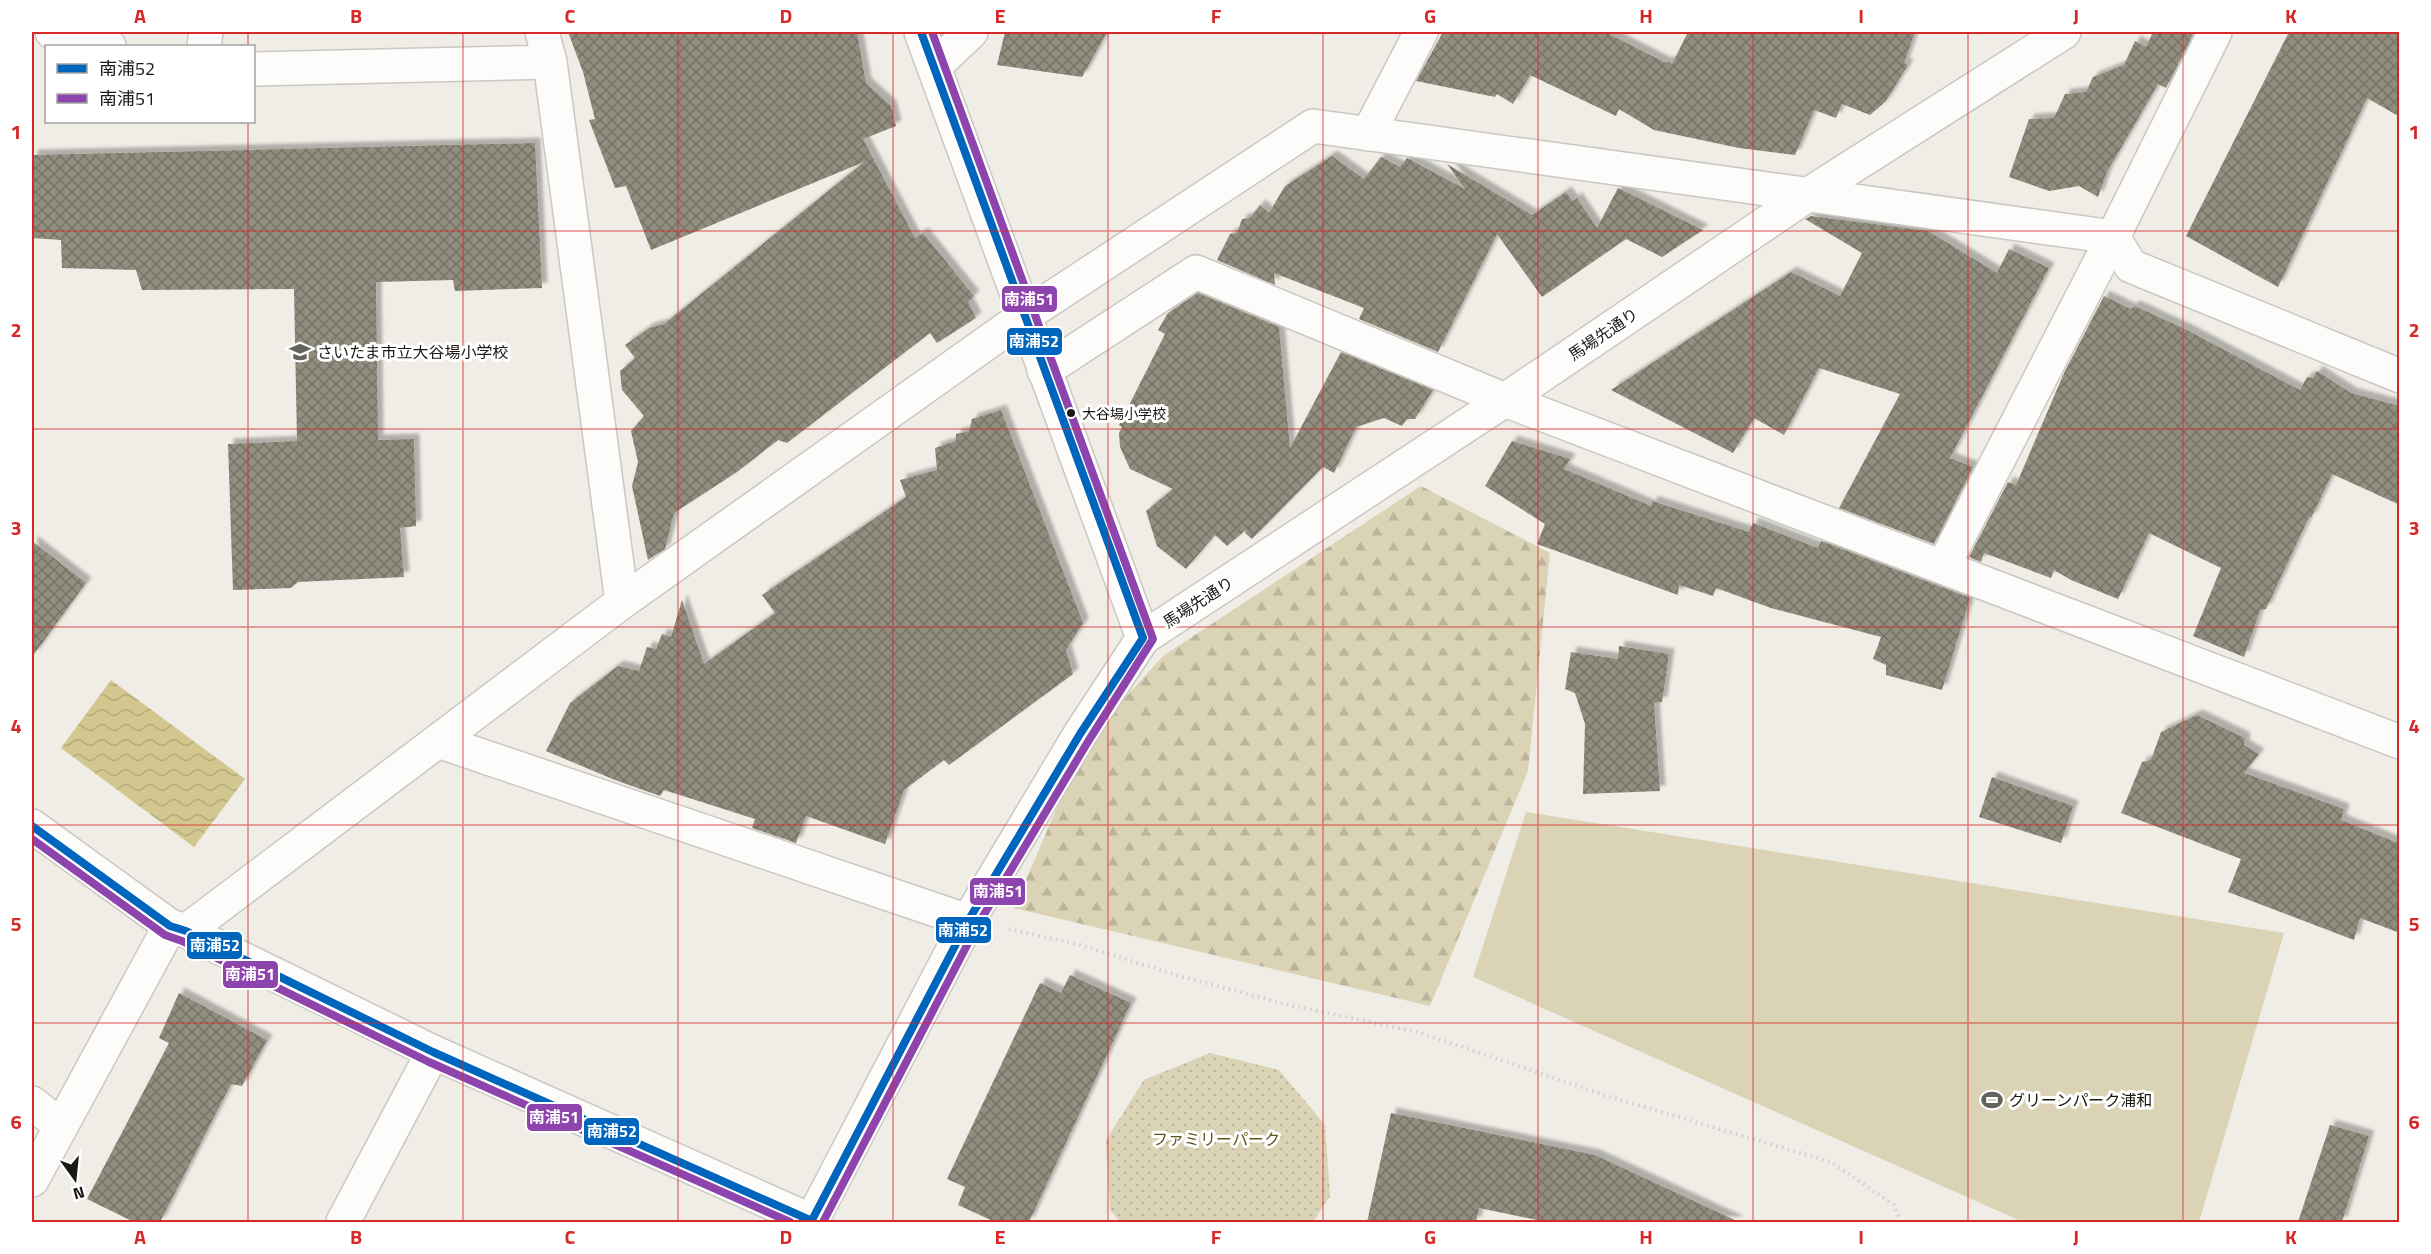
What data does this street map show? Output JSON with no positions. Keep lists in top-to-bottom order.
{
  "streets": {
    "street": ["馬場先通り"]
  },
  "parks": ["ファミリーパーク"],
  "places": {
    "school or university": ["さいたま市立大谷場小学校"],
    "other": ["大谷場小学校"],
    "sports": ["グリーンパーク浦和"]
  },
  "lines": ["transit line 南浦52", "transit line 南浦51"],
  "legend": ["南浦52", "南浦51"],
  "north": "bottom",
  "grid": {
    "columns": [
      "A",
      "B",
      "C",
      "D",
      "E",
      "F",
      "G",
      "H",
      "I",
      "J",
      "K"
    ],
    "rows": [
      "1",
      "2",
      "3",
      "4",
      "5",
      "6"
    ]
  }
}
